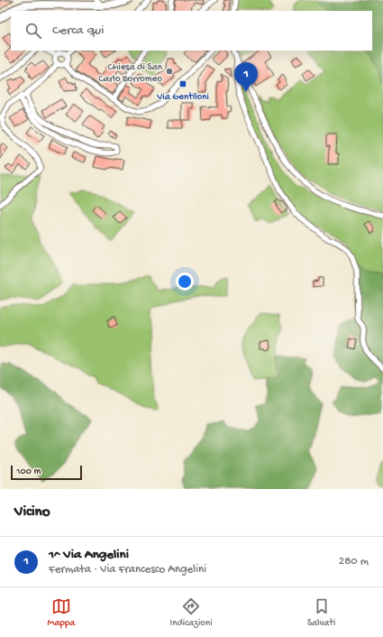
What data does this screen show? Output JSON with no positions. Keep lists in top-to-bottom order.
{
  "places": {
    "other": ["Chiesa di San Carlo Borromeo"],
    "transit": ["Via Gentiloni"]
  },
  "scale_bar": "100 m",
  "page": {
    "search": "Cerca qui",
    "pins": "1",
    "scale": "100 m",
    "heading": "Vicino",
    "list": [
      {
        "mark": "1",
        "name": "1^ Via Angelini",
        "note": "Fermata · Via Francesco Angelini",
        "value": "280 m"
      }
    ],
    "nav": ["Mappa", "Indicazioni", "Salvati"]
  }
}
